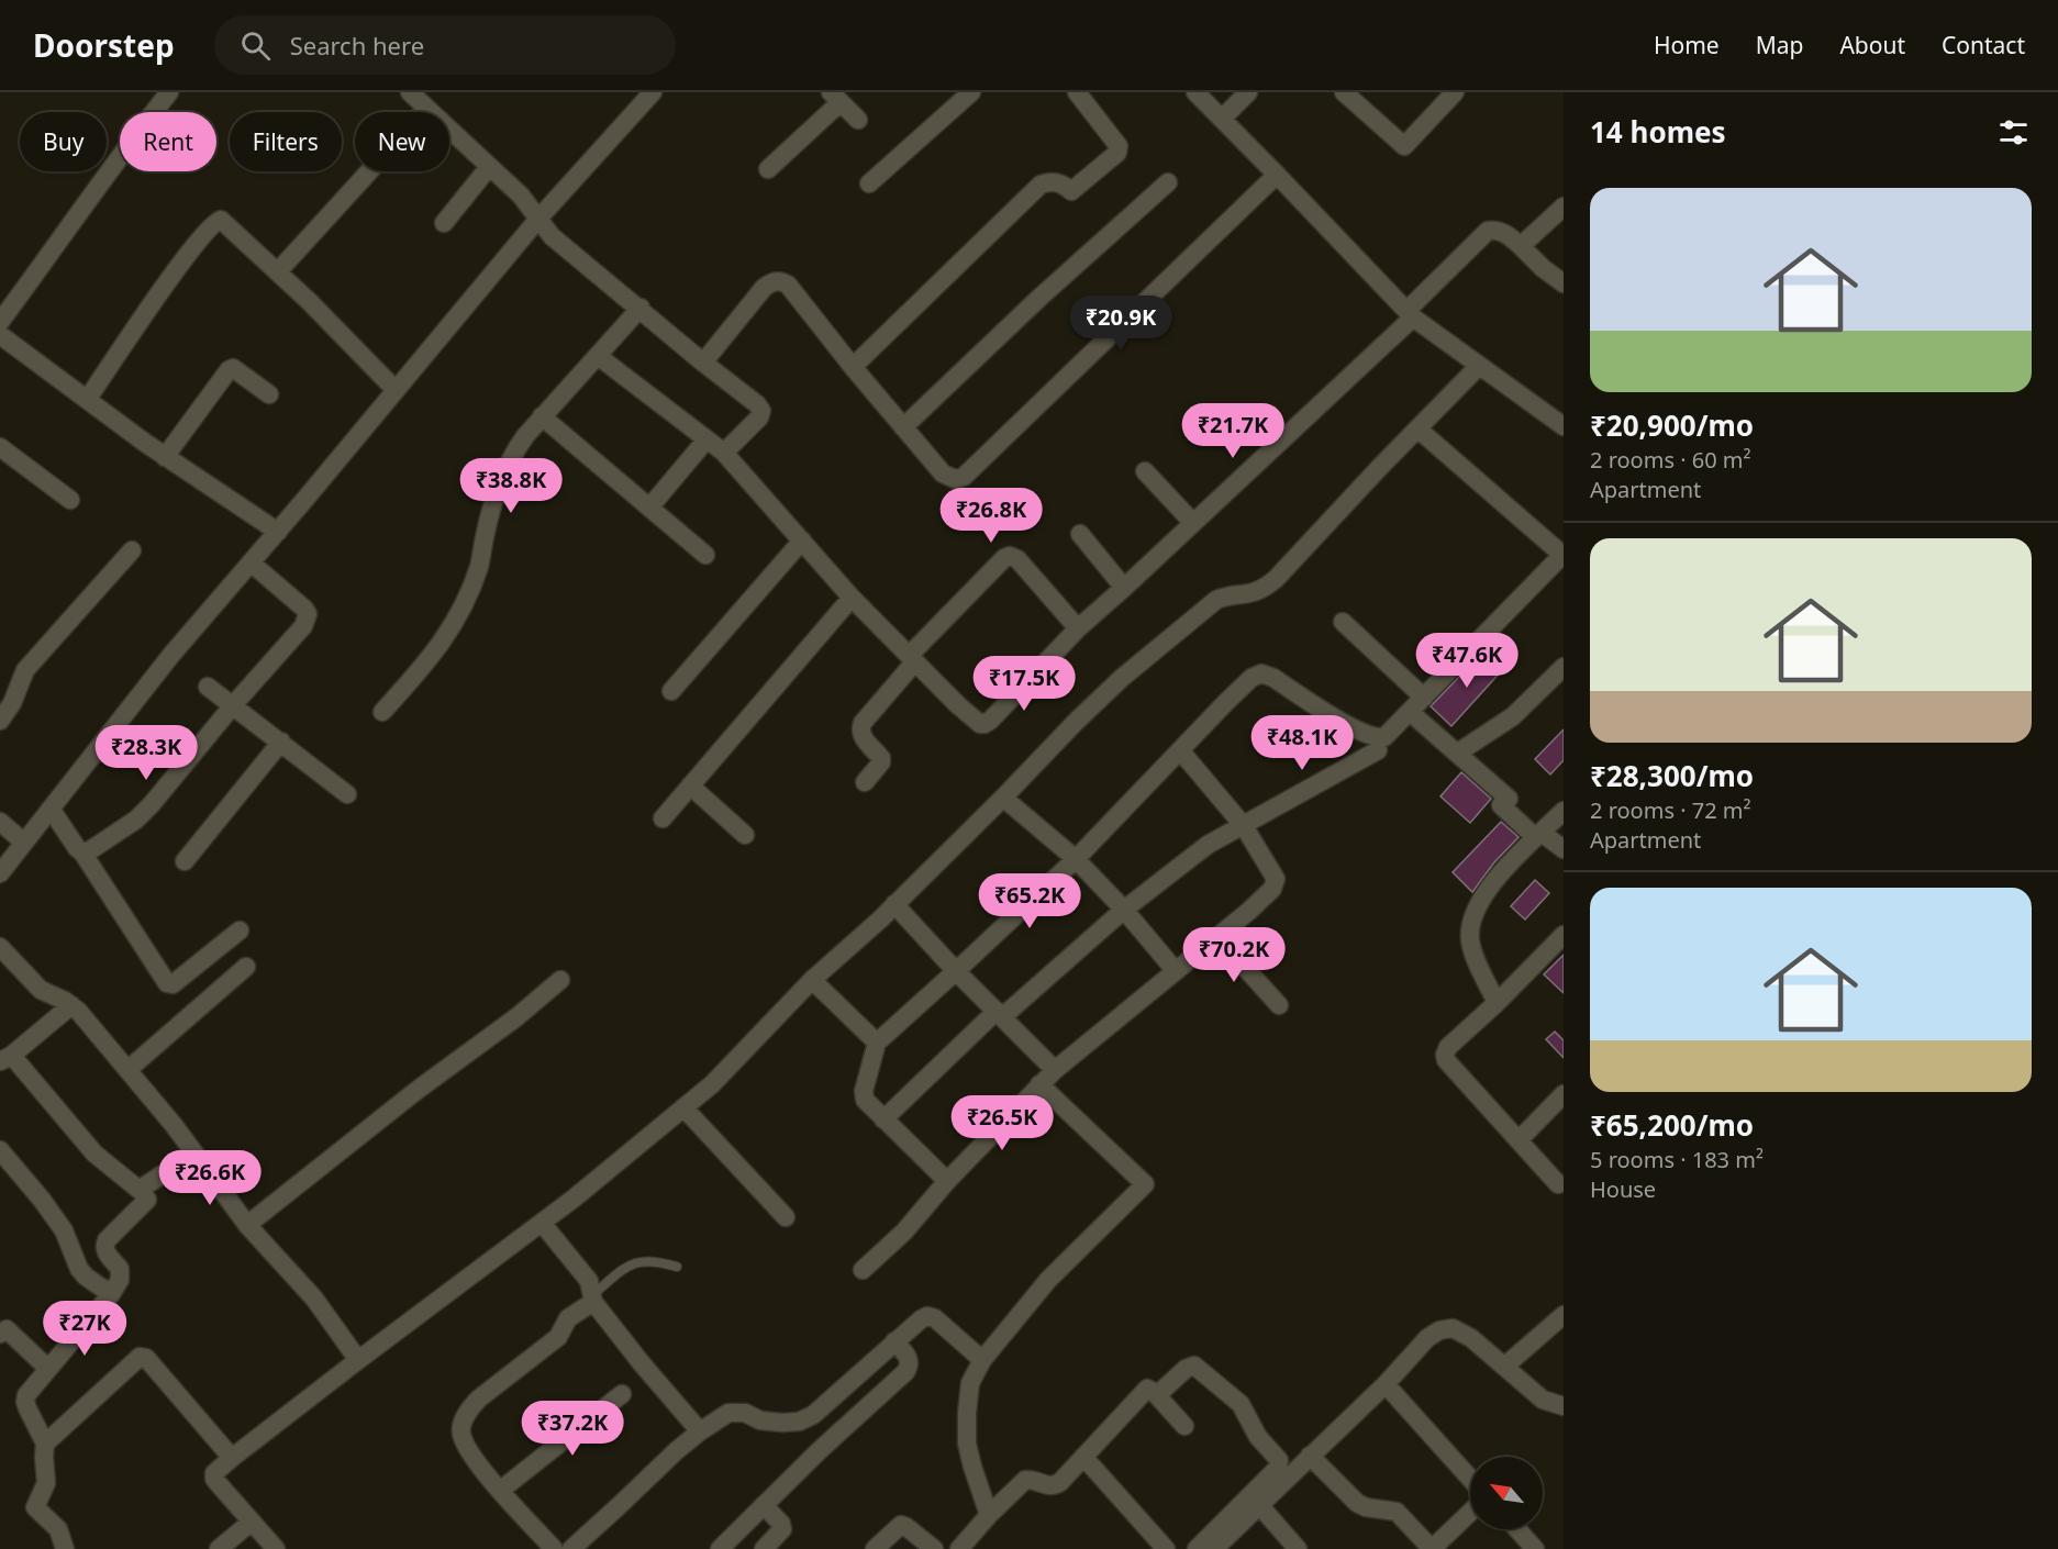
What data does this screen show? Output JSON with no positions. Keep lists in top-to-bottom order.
{
  "north": "top left",
  "page": {
    "header": "Doorstep",
    "search": "Search here",
    "nav": [
      "Home",
      "Map",
      "About",
      "Contact"
    ],
    "heading": "14 homes",
    "chip": [
      "Buy",
      "Rent",
      "Filters",
      "New"
    ],
    "list": [
      {
        "name": "₹20,900/mo",
        "note": "2 rooms · 60 m² · Apartment"
      },
      {
        "name": "₹28,300/mo",
        "note": "2 rooms · 72 m² · Apartment"
      },
      {
        "name": "₹65,200/mo",
        "note": "5 rooms · 183 m² · House"
      }
    ],
    "price": [
      "₹20.9K",
      "₹21.7K",
      "₹38.8K",
      "₹26.8K",
      "₹47.6K",
      "₹17.5K",
      "₹48.1K",
      "₹28.3K",
      "₹65.2K",
      "₹70.2K",
      "₹26.5K",
      "₹26.6K",
      "₹27K",
      "₹37.2K"
    ]
  }
}
